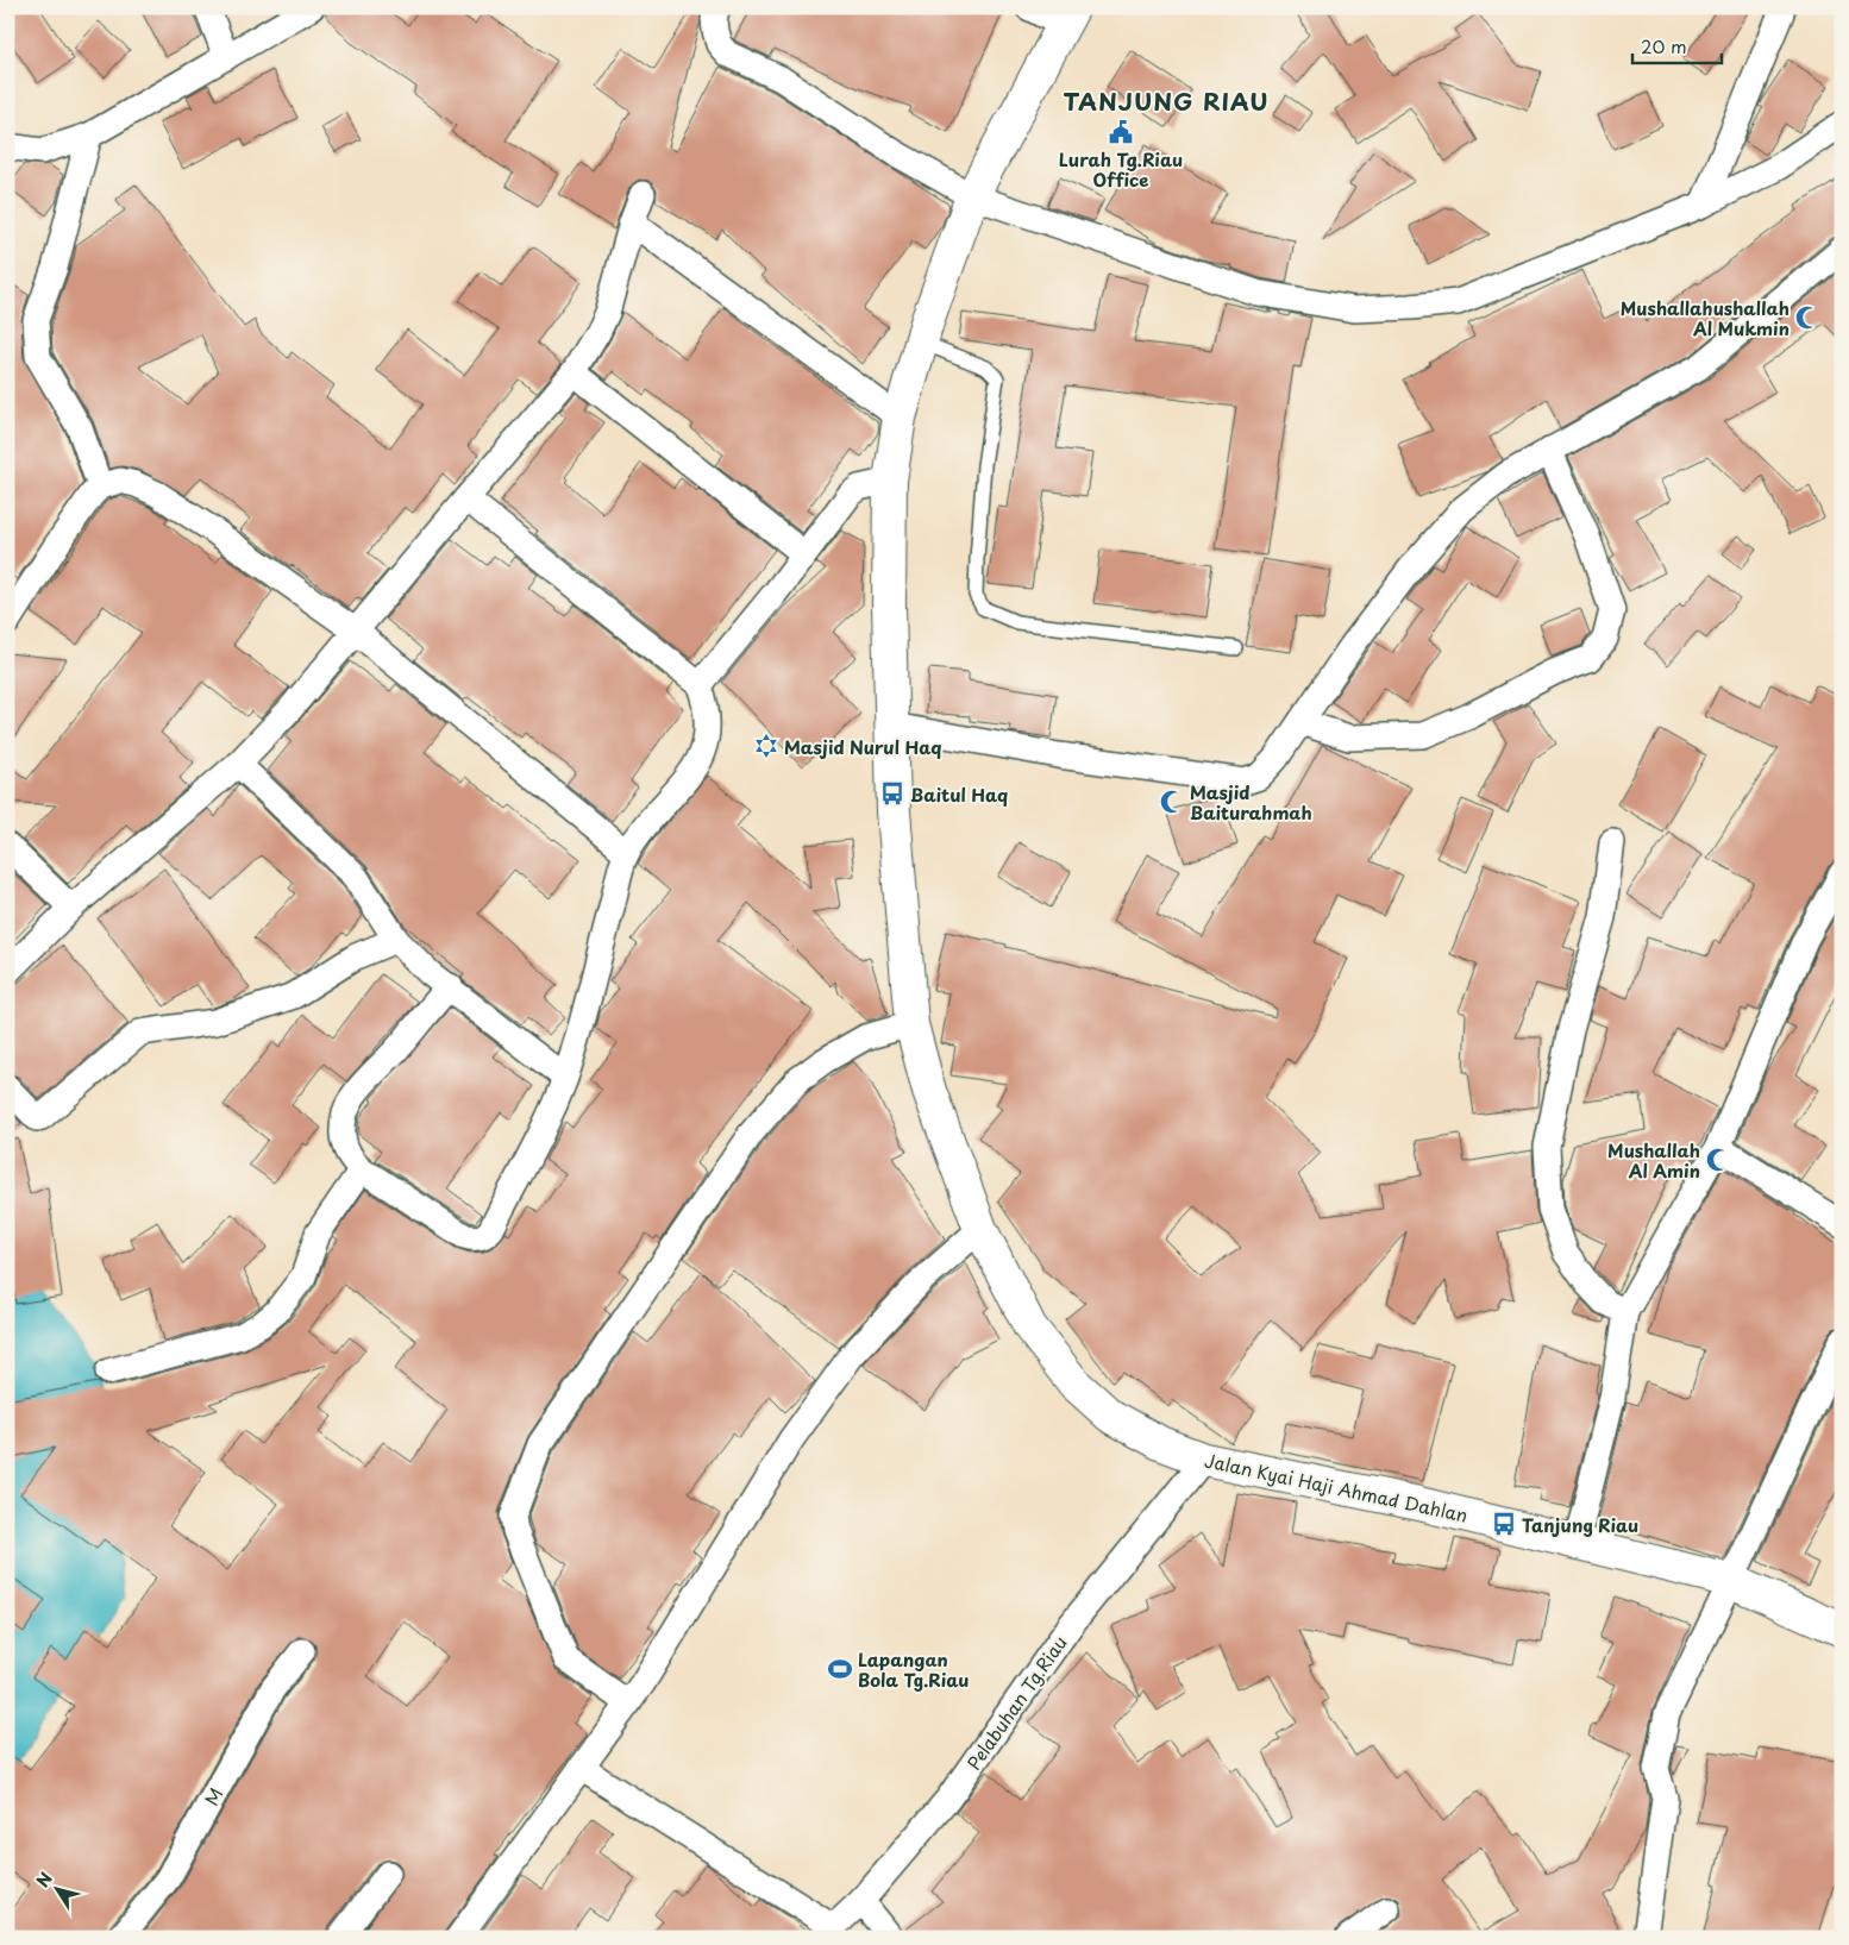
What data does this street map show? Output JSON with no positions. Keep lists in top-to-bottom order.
{
  "streets": {
    "main road": ["Jalan Kyai Haji Ahmad Dahlan"],
    "street": ["Pelabuhan Tg.Riau", "M"]
  },
  "crossings": [
    ["Jalan Kyai Haji Ahmad Dahlan", "Pelabuhan Tg.Riau"]
  ],
  "districts": ["TANJUNG RIAU"],
  "places": {
    "public building": ["Lurah Tg.Riau Office"],
    "mosque": ["Mushallahushallah Al Mukmin", "Masjid Baiturahmah", "Mushallah Al Amin"],
    "synagogue": ["Masjid Nurul Haq"],
    "bus stop": ["Baitul Haq", "Tanjung Riau"],
    "sports": ["Lapangan Bola Tg.Riau"]
  },
  "scale_bar": "20 m",
  "north": "top left"
}
